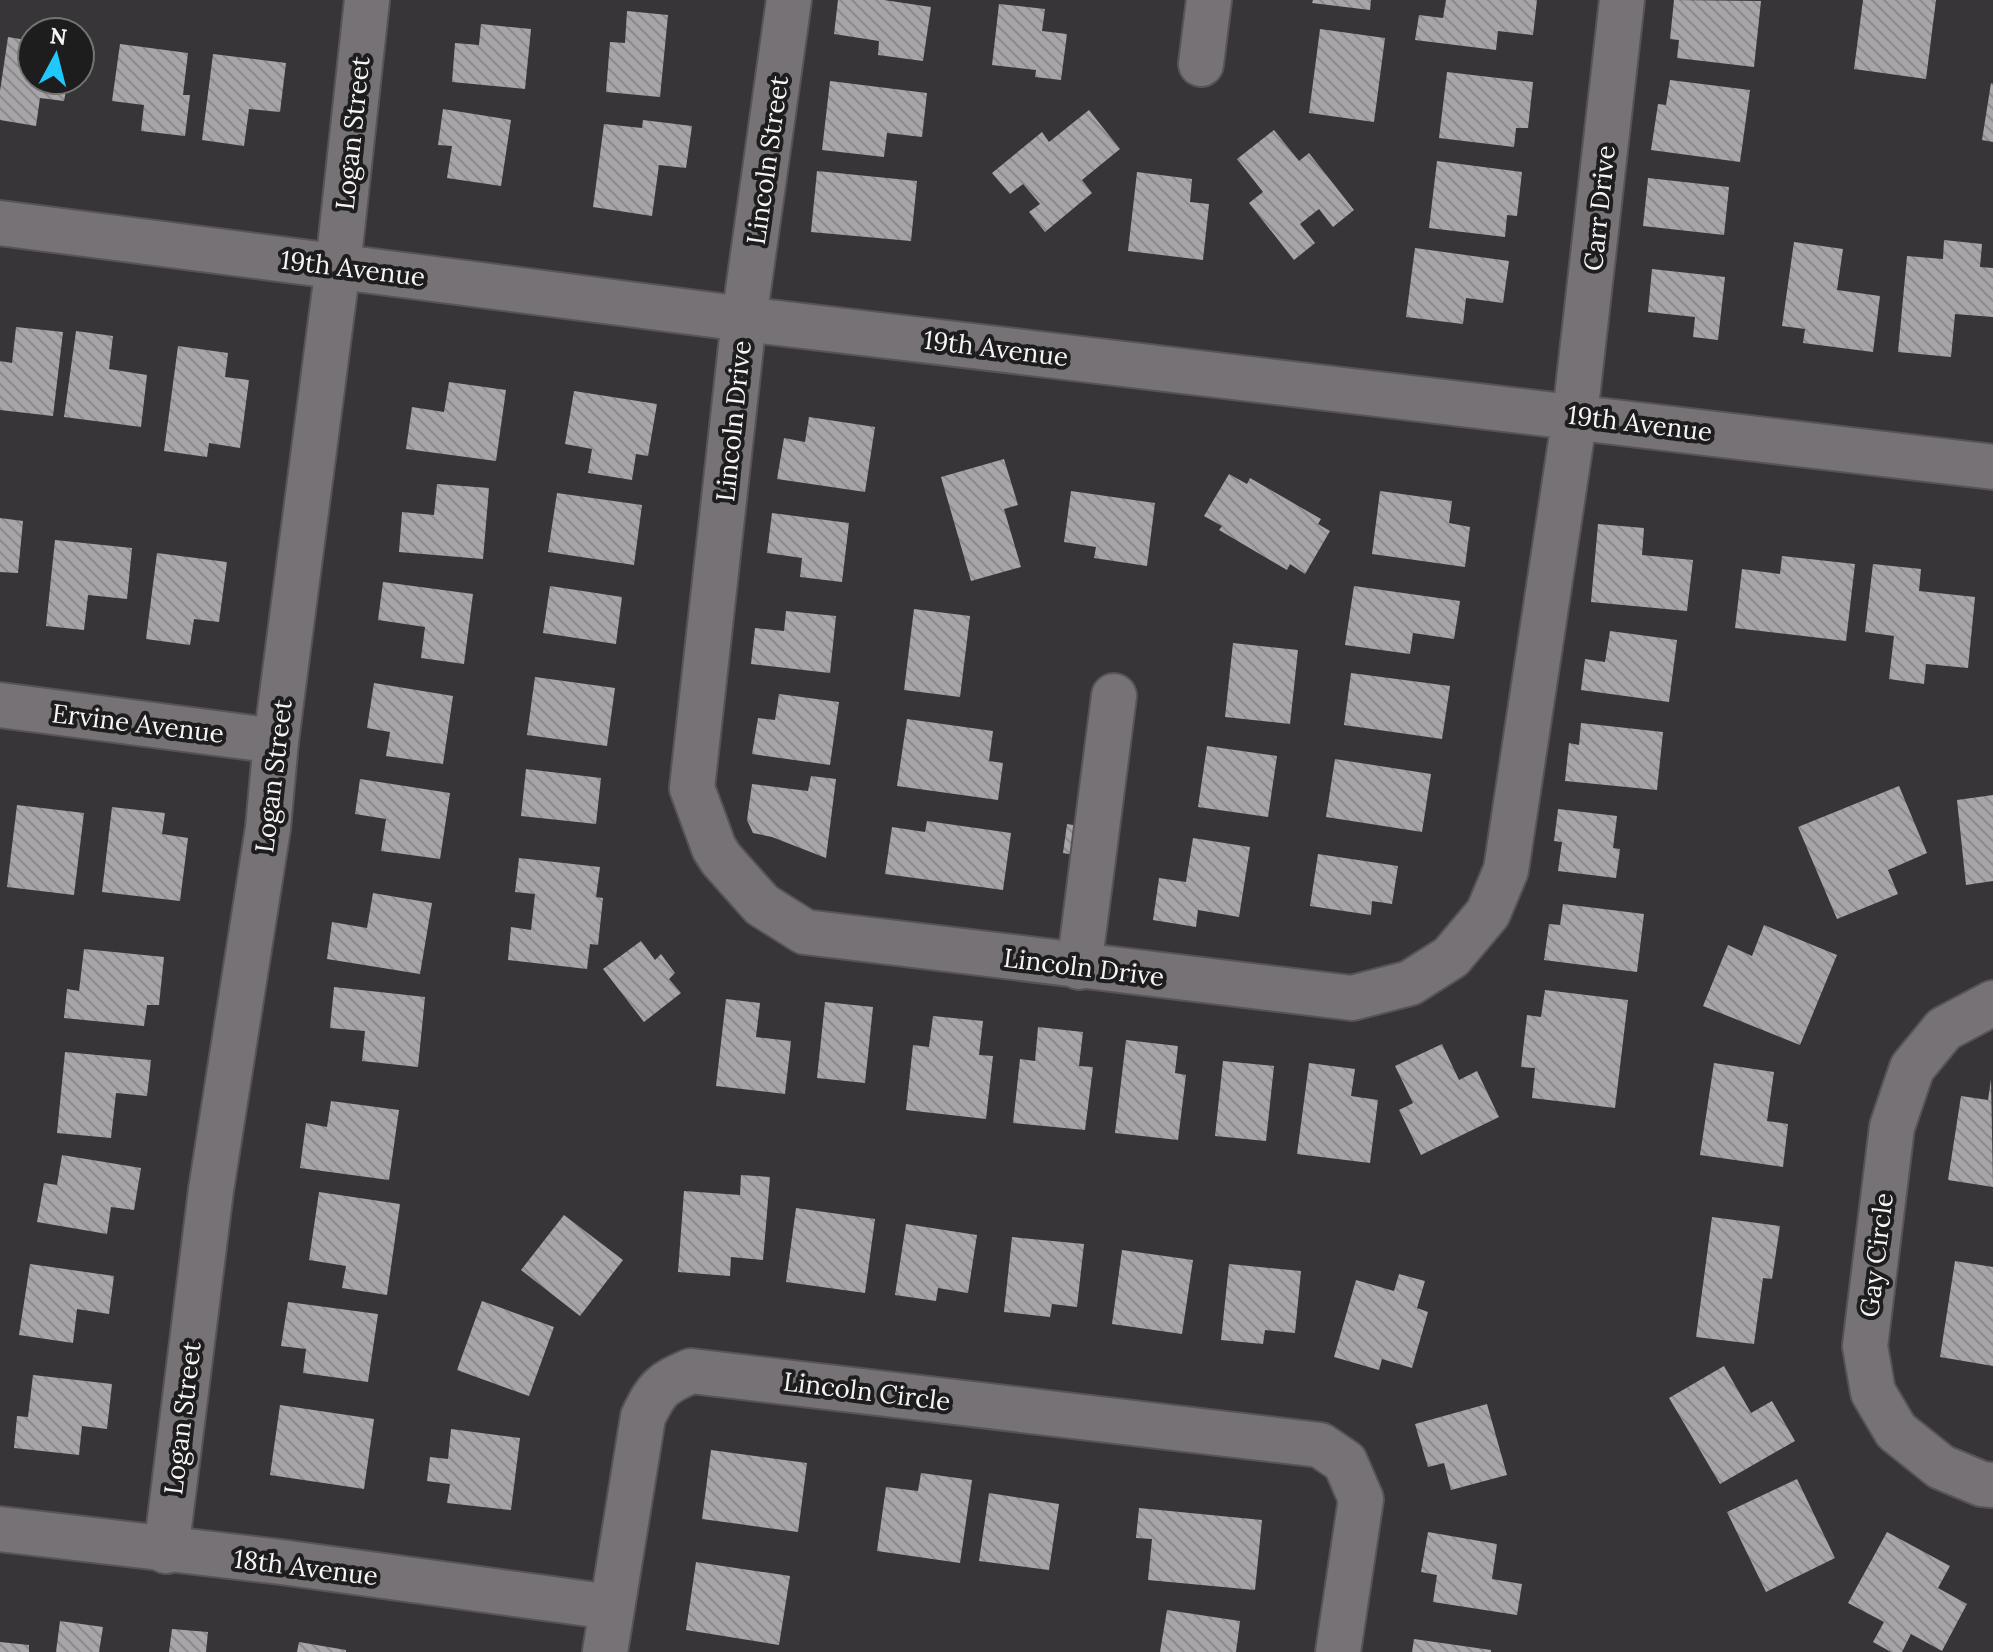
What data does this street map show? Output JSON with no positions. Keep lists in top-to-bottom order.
{
  "streets": {
    "street": [
      "Logan Street",
      "Lincoln Street",
      "Carr Drive",
      "19th Avenue",
      "Lincoln Drive",
      "Ervine Avenue",
      "Gay Circle",
      "Lincoln Circle",
      "18th Avenue"
    ]
  },
  "crossings": [
    ["Logan Street", "19th Avenue"],
    ["Logan Street", "Ervine Avenue"],
    ["Logan Street", "18th Avenue"],
    ["Lincoln Street", "19th Avenue"],
    ["Lincoln Street", "Lincoln Drive"],
    ["Carr Drive", "19th Avenue"],
    ["Carr Drive", "Lincoln Drive"],
    ["19th Avenue", "Lincoln Drive"],
    ["Lincoln Circle", "18th Avenue"]
  ],
  "north": "top"
}
